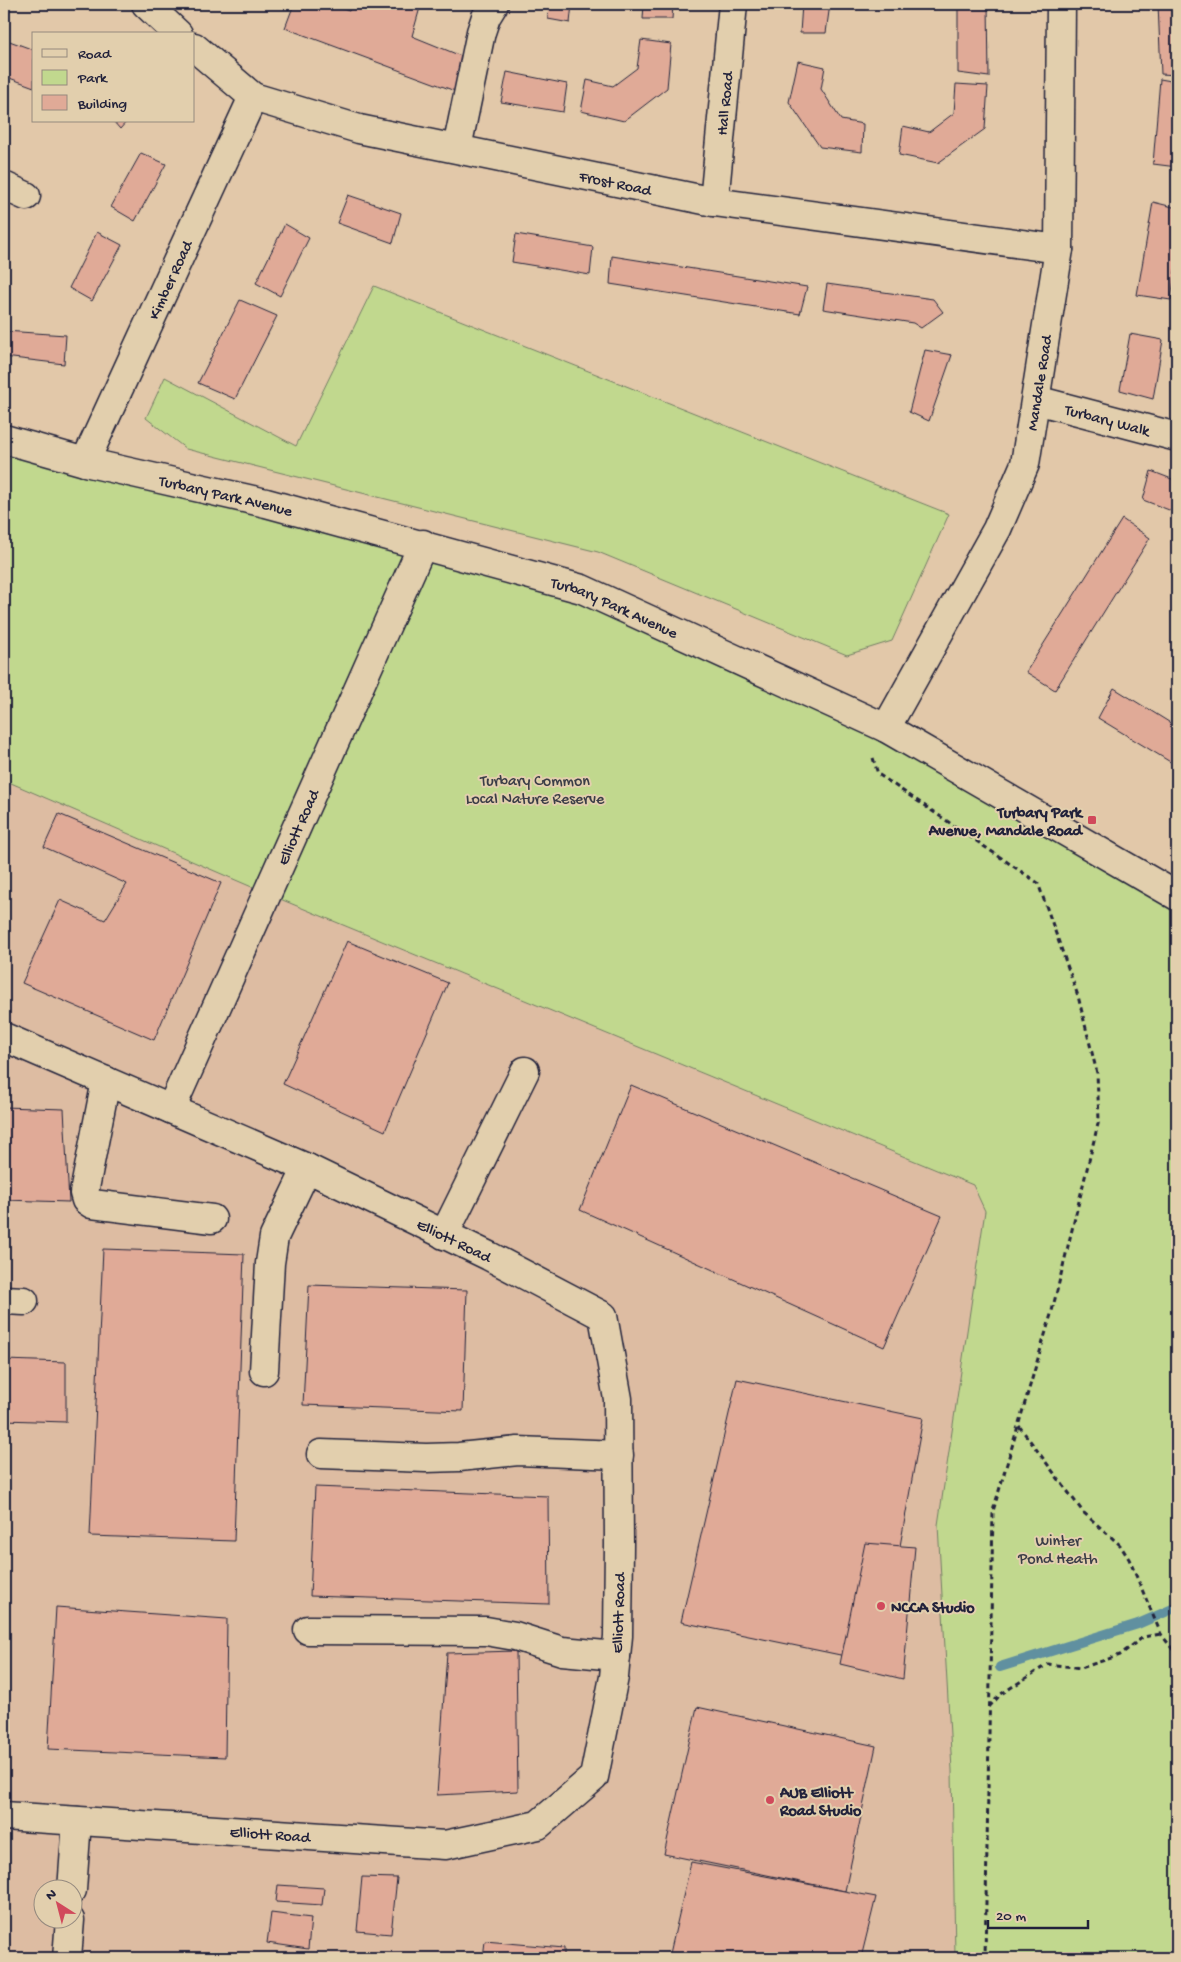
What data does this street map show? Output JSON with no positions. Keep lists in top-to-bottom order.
{
  "streets": {
    "street": [
      "Hall Road",
      "Frost Road",
      "Kimber Road",
      "Mandale Road",
      "Turbary Walk",
      "Turbary Park Avenue",
      "Elliott Road"
    ]
  },
  "crossings": [
    ["Hall Road", "Frost Road"],
    ["Frost Road", "Kimber Road"],
    ["Frost Road", "Mandale Road"],
    ["Kimber Road", "Turbary Park Avenue"],
    ["Mandale Road", "Turbary Walk"],
    ["Mandale Road", "Turbary Park Avenue"],
    ["Turbary Park Avenue", "Elliott Road"]
  ],
  "parks": ["Turbary Common Local Nature Reserve", "Winter Pond Heath"],
  "places": {
    "transit": ["Turbary Park Avenue, Mandale Road"],
    "other": ["NCCA Studio", "AUB Elliott Road Studio"]
  },
  "legend": ["Road", "Park", "Building"],
  "scale_bar": "20 m",
  "north": "top left"
}
